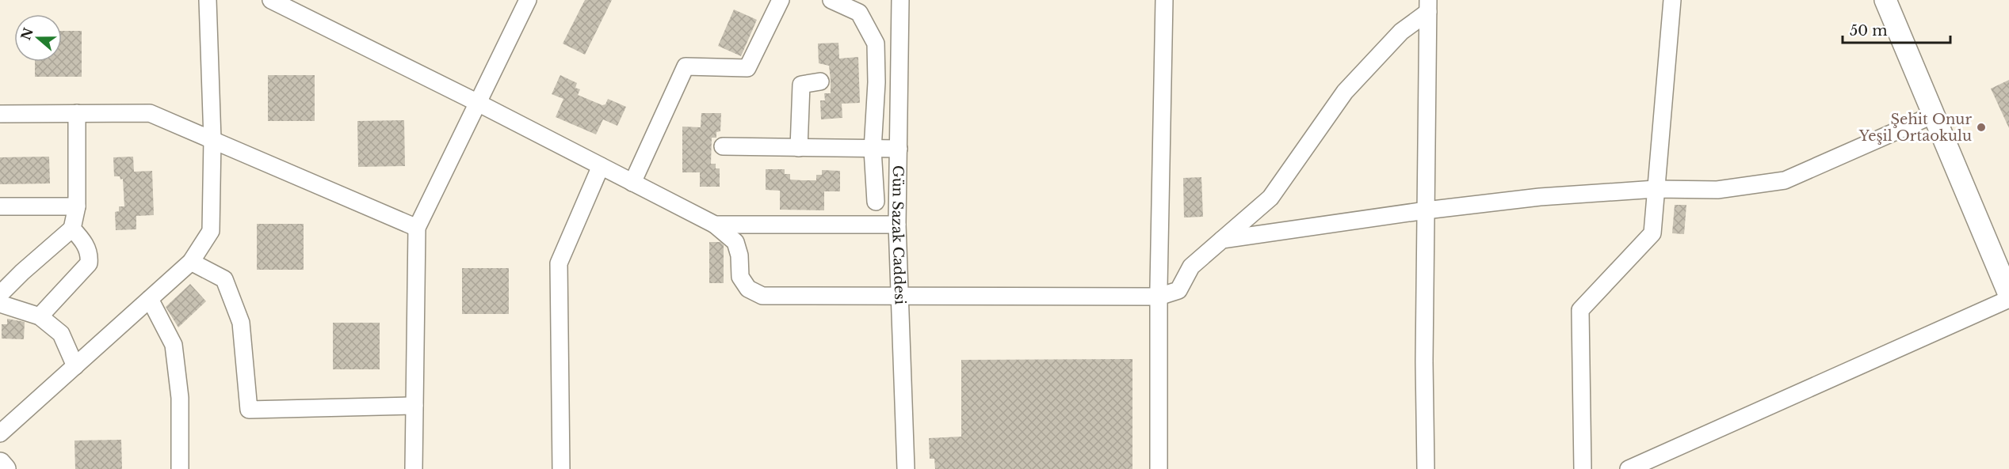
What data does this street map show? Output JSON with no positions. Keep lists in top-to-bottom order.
{
  "streets": {
    "street": ["Gün Sazak Caddesi"]
  },
  "places": ["Şehit Onur Yeşil Ortaokulu"],
  "scale_bar": "50 m",
  "north": "left"
}
